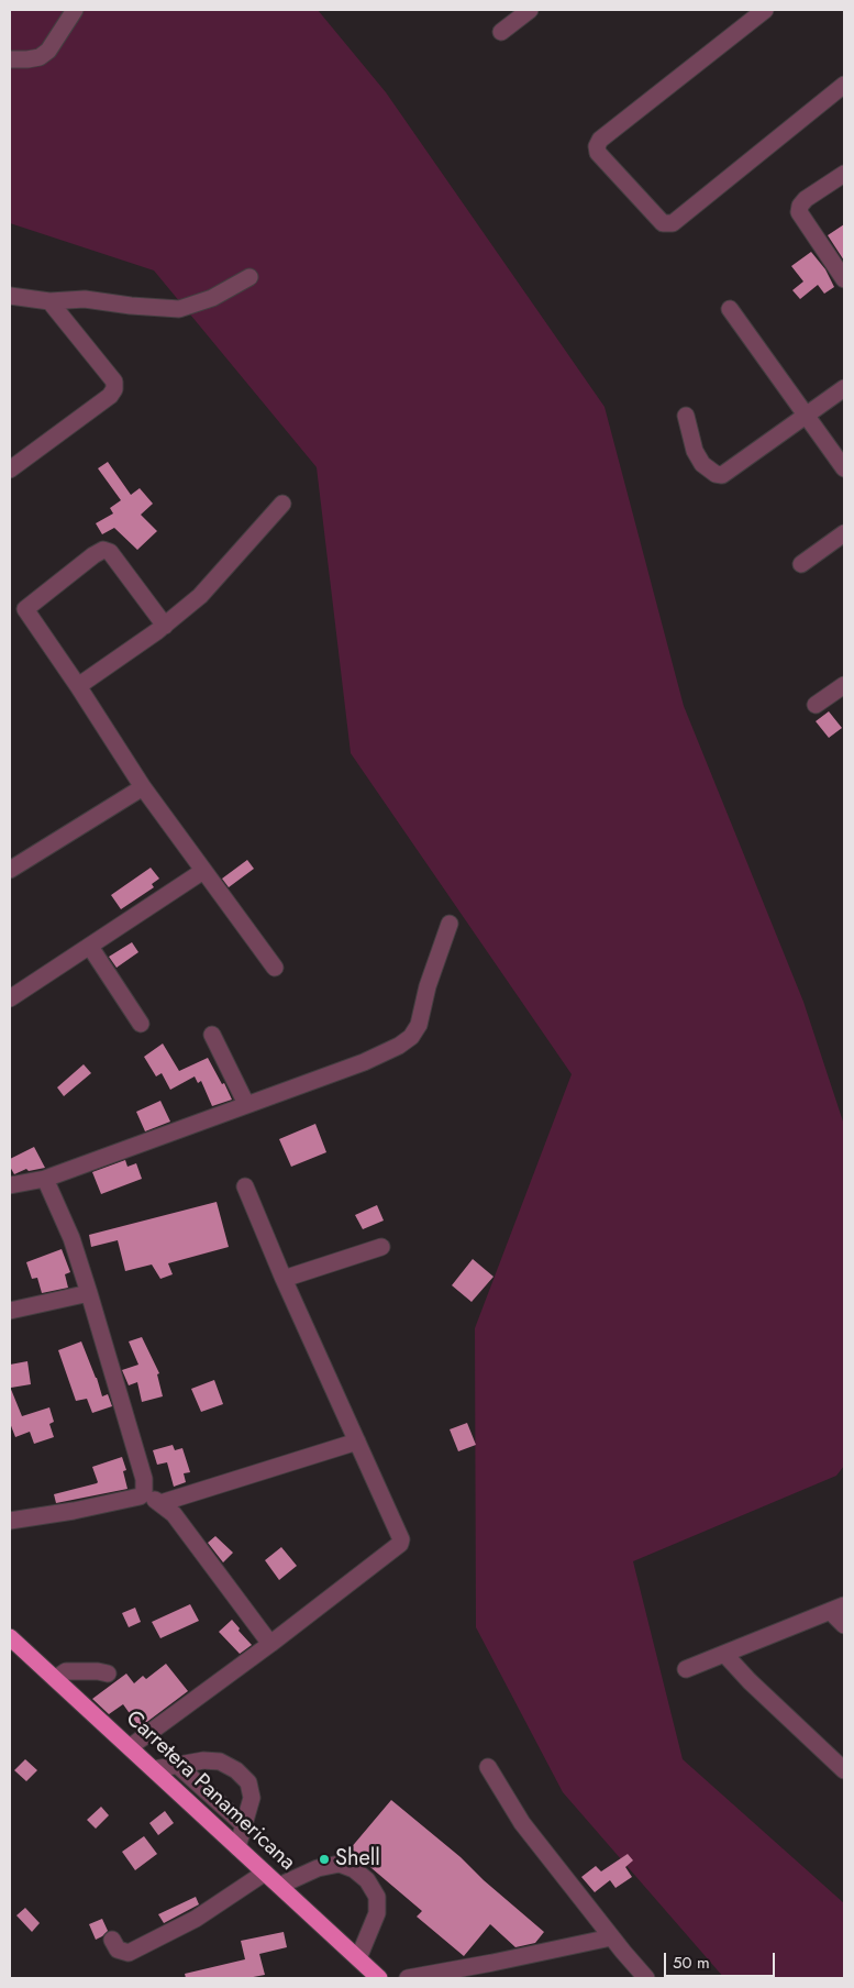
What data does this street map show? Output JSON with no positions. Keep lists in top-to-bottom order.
{
  "streets": {
    "highway": ["Carretera Panamericana"]
  },
  "places": ["Shell"],
  "scale_bar": "50 m"
}
